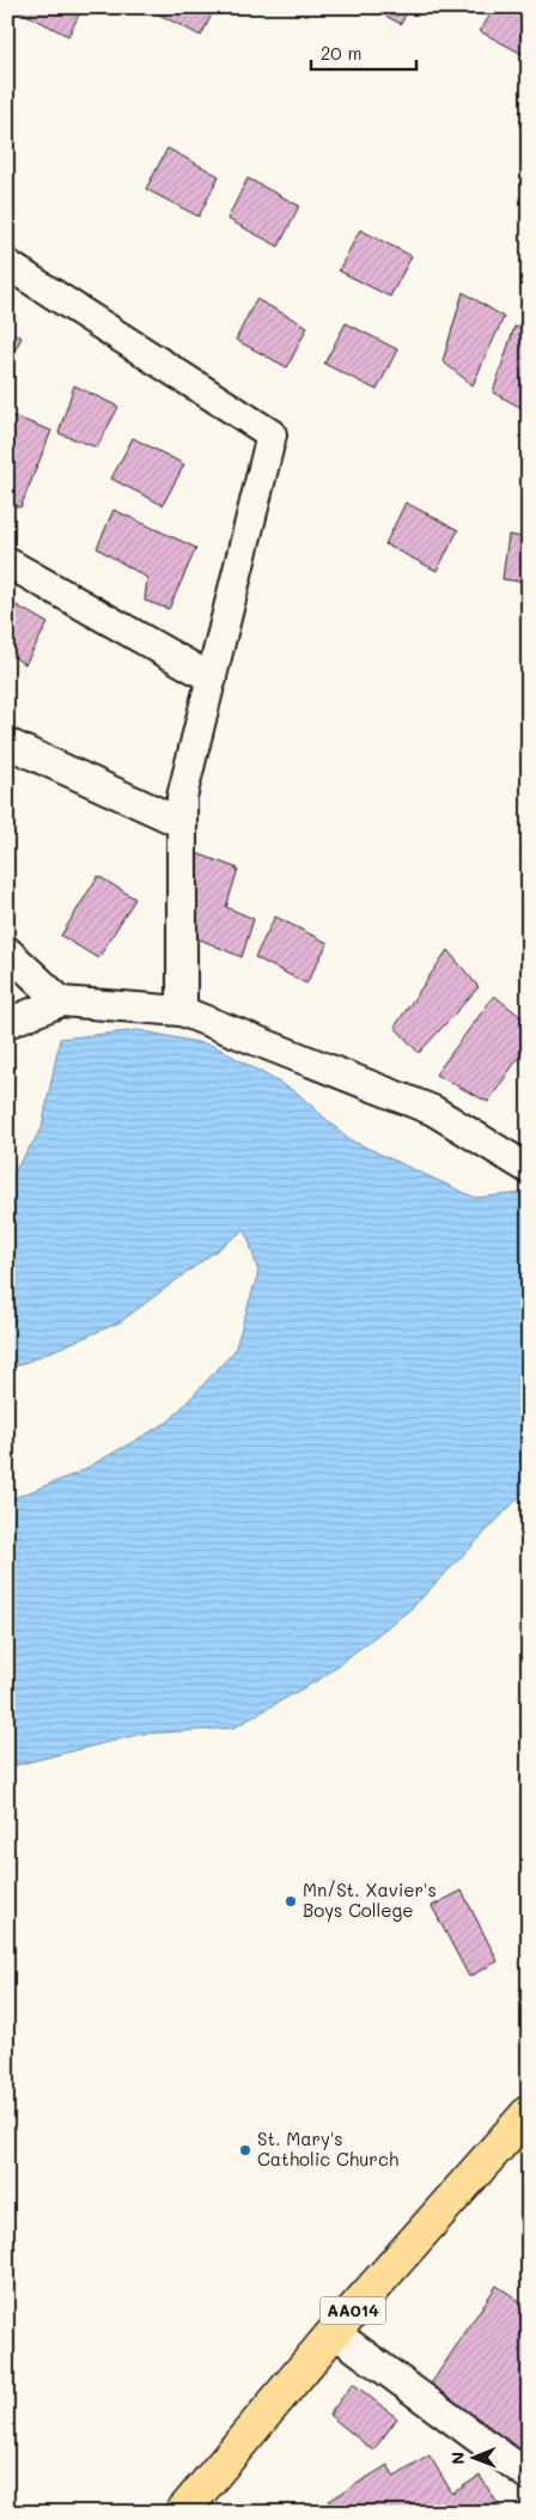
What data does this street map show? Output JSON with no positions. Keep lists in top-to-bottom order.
{
  "streets": {
    "highway": ["AA014"]
  },
  "places": ["Mn/St. Xavier's Boys College", "St. Mary's Catholic Church"],
  "scale_bar": "20 m",
  "north": "left"
}
